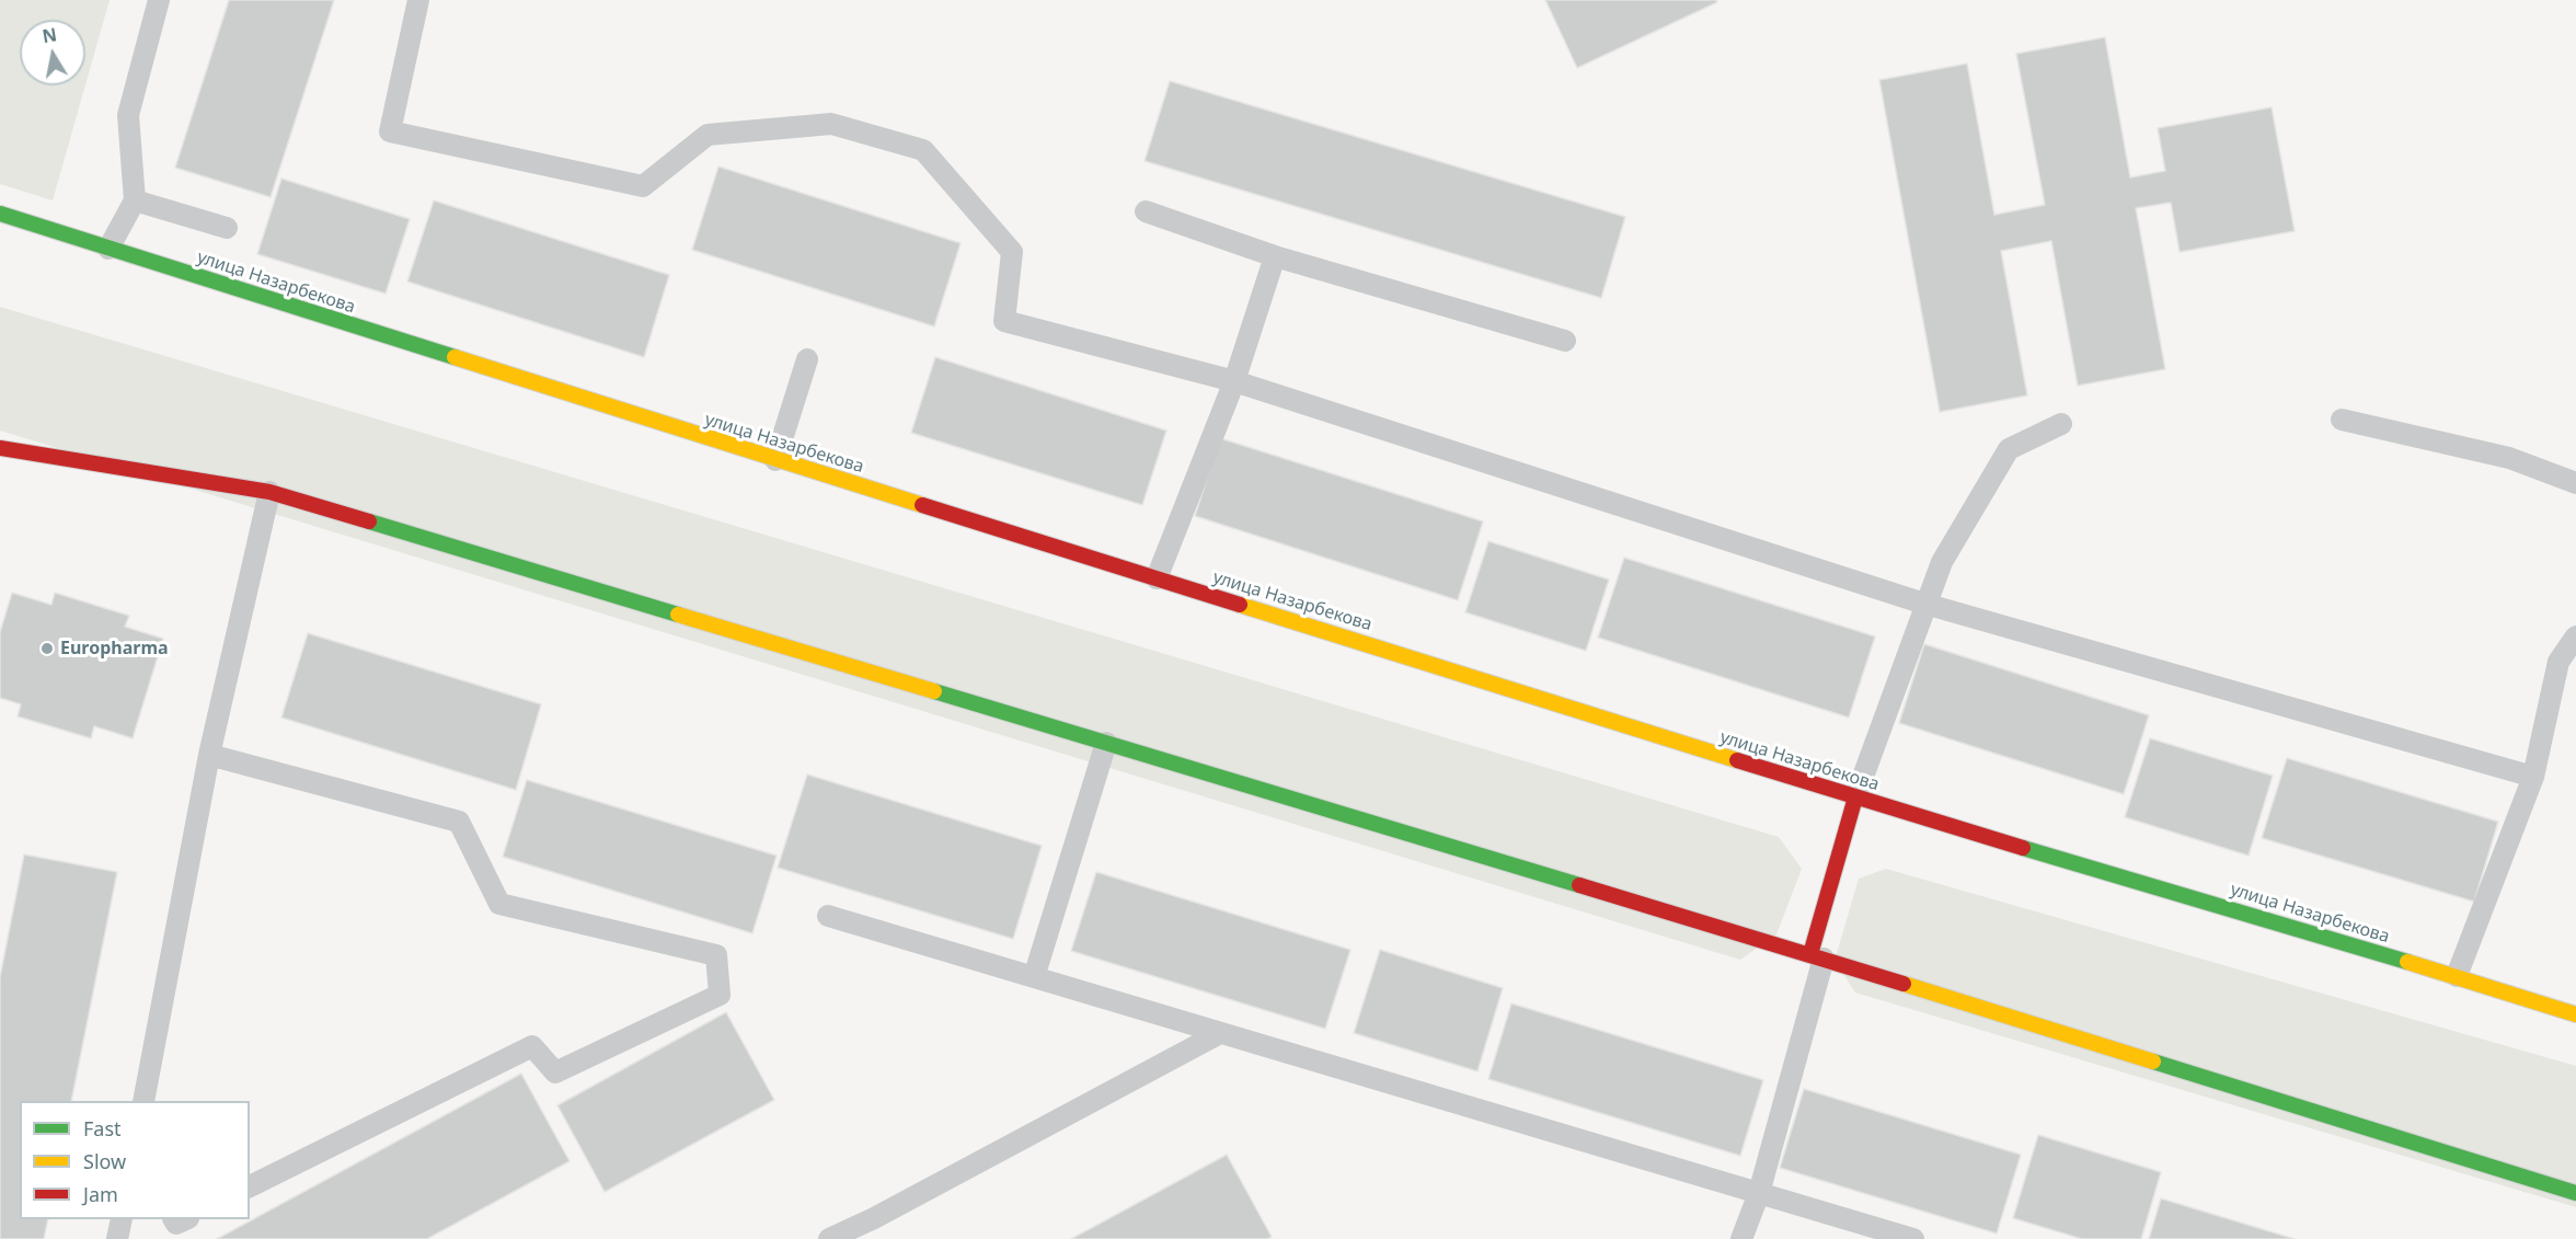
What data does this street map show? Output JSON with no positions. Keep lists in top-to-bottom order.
{
  "streets": {
    "street": ["улица Назарбекова"]
  },
  "places": ["Europharma"],
  "legend": ["Fast", "Slow", "Jam"],
  "north": "top"
}
